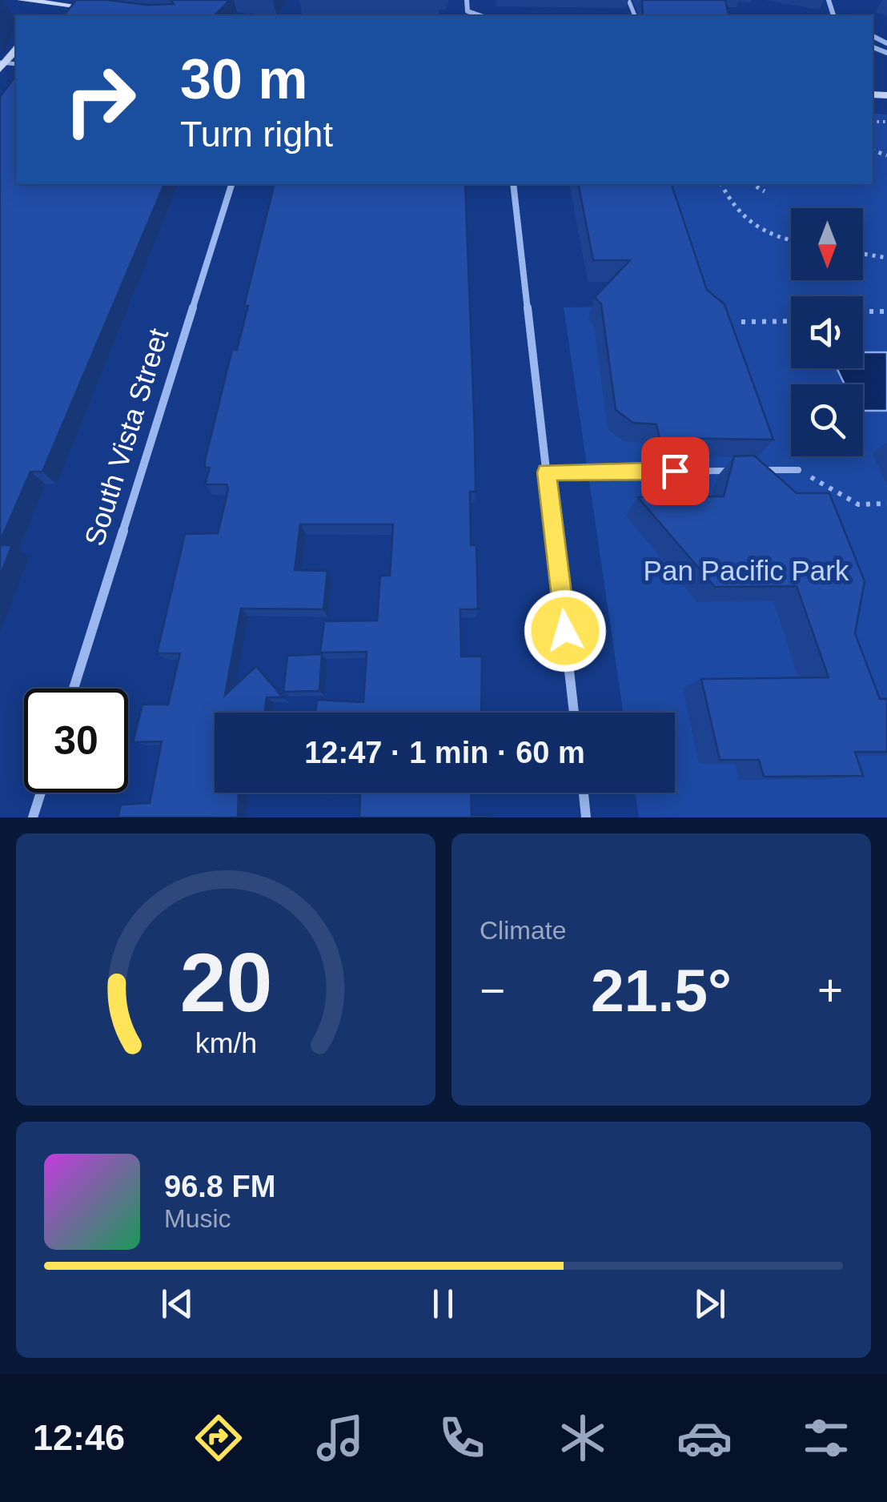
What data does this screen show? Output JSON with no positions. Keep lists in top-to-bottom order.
{
  "streets": {
    "street": ["South Vista Street"]
  },
  "parks": ["Pan Pacific Park"],
  "north": "bottom",
  "page": {
    "turn": ["30 m", "Turn right"],
    "limit": "30",
    "trip": "12:47 · 1 min · 60 m",
    "tile": "Climate",
    "heat": ["−", "21.5°", "+"],
    "song": ["96.8 FM", "Music"],
    "tabs": "12:46",
    "gauge": ["20", "km/h"]
  }
}
